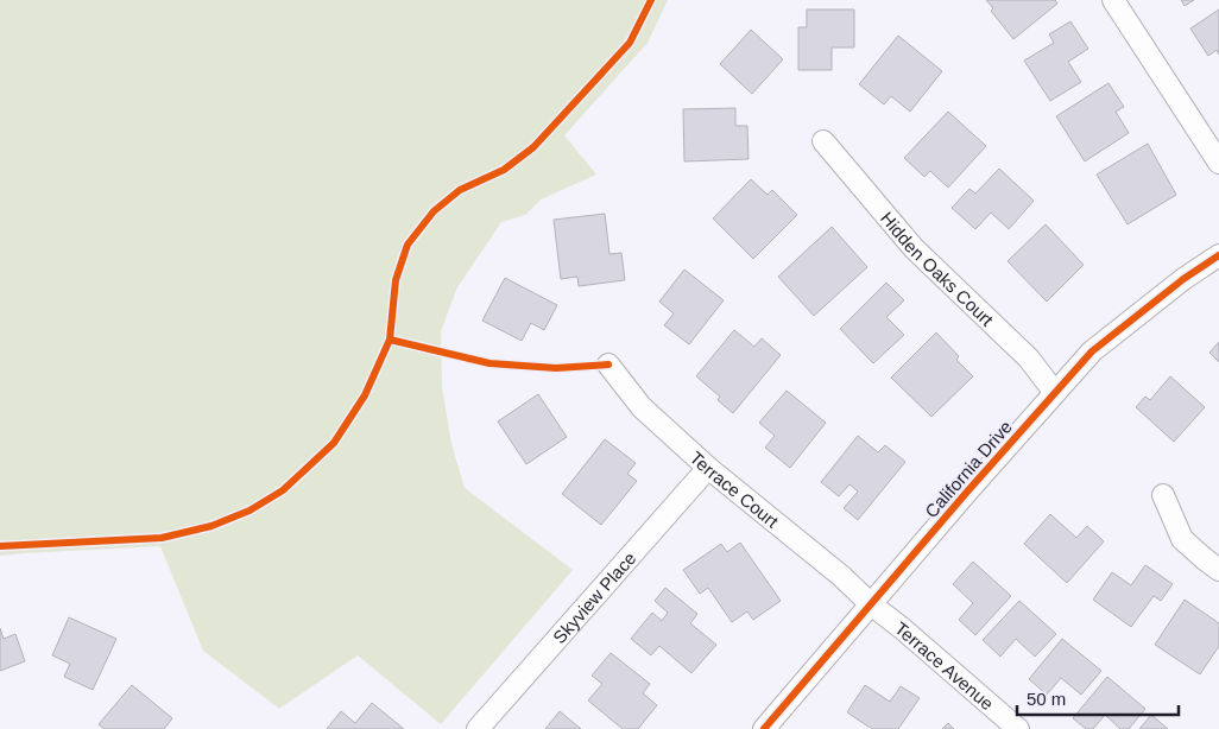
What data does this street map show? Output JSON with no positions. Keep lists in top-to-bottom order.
{
  "streets": {
    "street": [
      "Hidden Oaks Court",
      "California Drive",
      "Terrace Court",
      "Skyview Place",
      "Terrace Avenue"
    ]
  },
  "crossings": [
    ["Hidden Oaks Court", "California Drive"],
    ["California Drive", "Terrace Court"],
    ["California Drive", "Terrace Avenue"],
    ["Terrace Court", "Skyview Place"],
    ["Terrace Court", "Terrace Avenue"]
  ],
  "scale_bar": "50 m"
}
